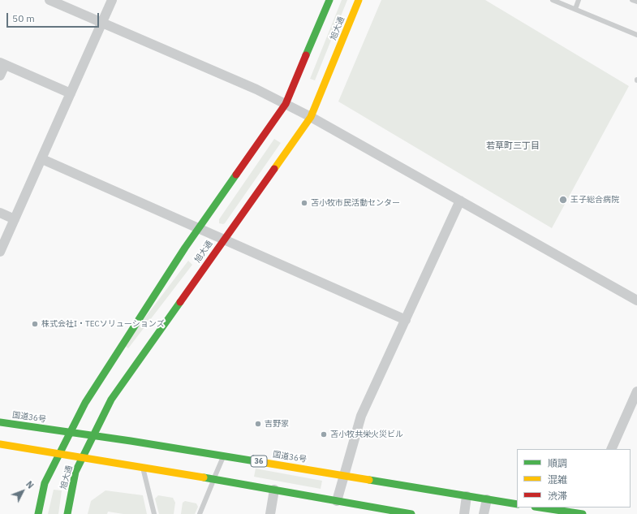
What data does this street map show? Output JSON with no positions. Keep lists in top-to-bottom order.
{
  "streets": {
    "main road": ["旭大通", "国道36号", "36"]
  },
  "crossings": [
    ["旭大通", "国道36号"]
  ],
  "districts": ["若草町三丁目"],
  "places": [
    "王子総合病院",
    "苫小牧市民活動センター",
    "株式会社I・TECソリューションズ",
    "吉野家",
    "苫小牧共栄火災ビル"
  ],
  "legend": ["順調", "混雑", "渋滞"],
  "scale_bar": "50 m",
  "north": "top right"
}
